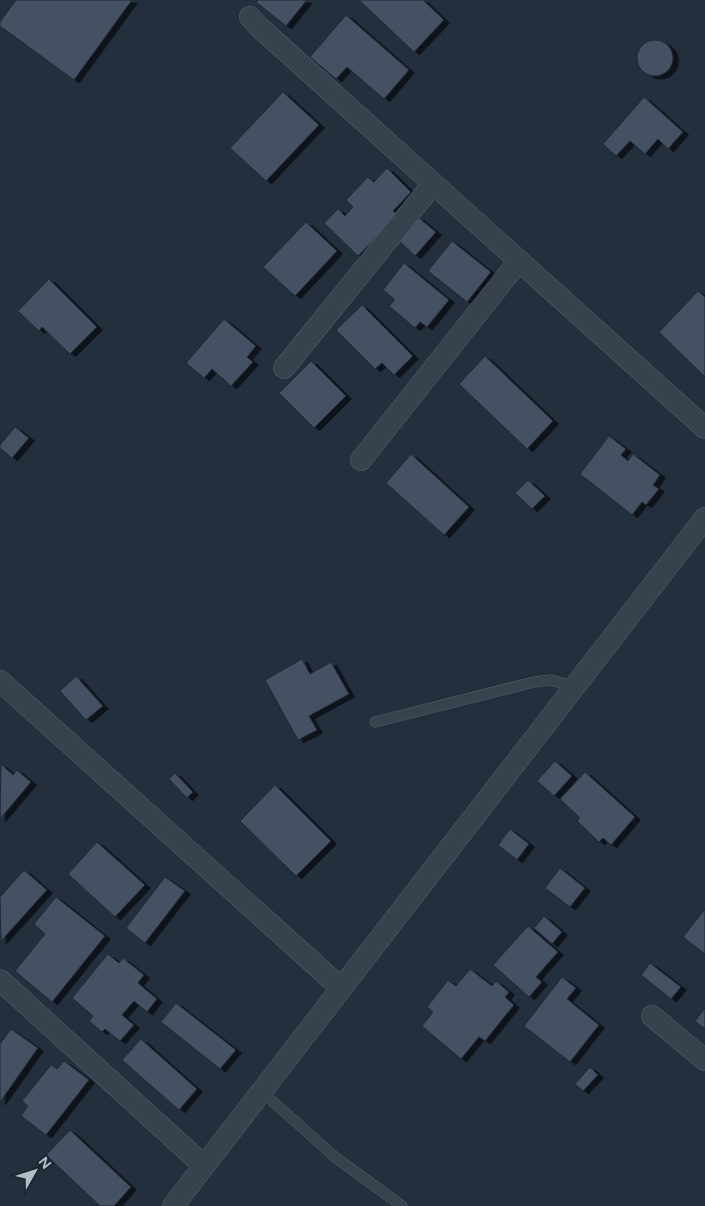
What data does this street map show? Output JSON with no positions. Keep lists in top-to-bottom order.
{
  "north": "top right"
}
